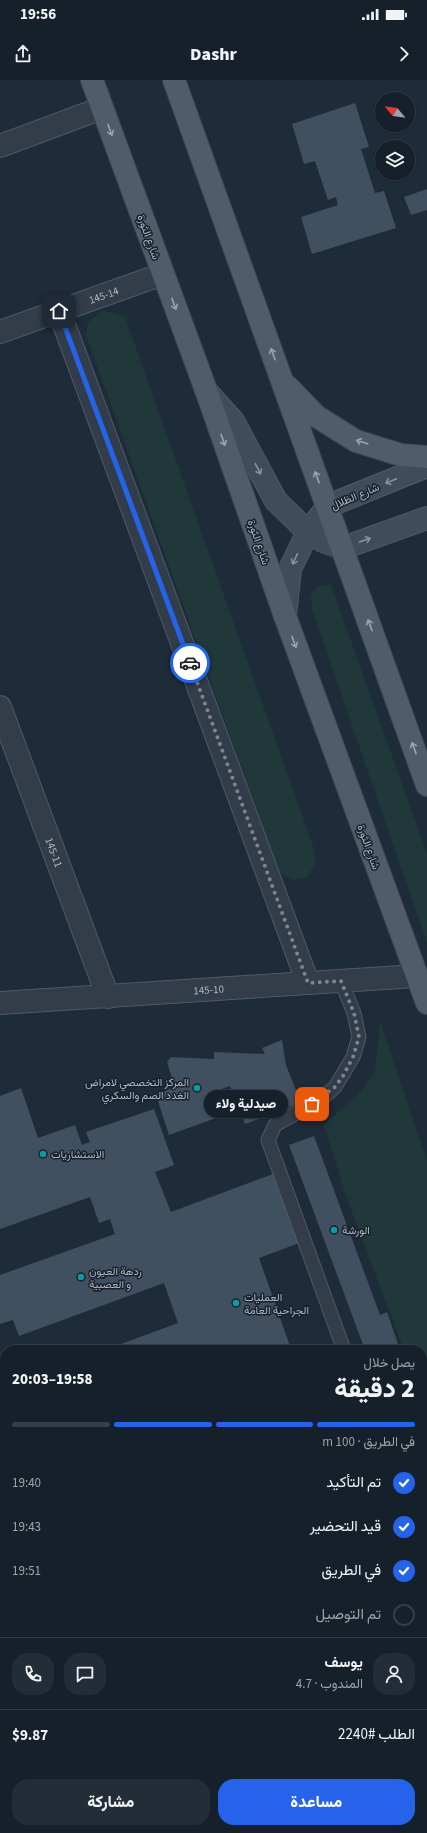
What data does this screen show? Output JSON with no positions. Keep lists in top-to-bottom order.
{
  "streets": {
    "main road": ["شارع الثورة"],
    "street": [
      "145-14",
      "شارع الظلال",
      "145-11",
      "145-10"
    ]
  },
  "crossings": [
    ["شارع الثورة", "145-14"],
    ["شارع الثورة", "شارع الظلال"],
    ["شارع الثورة", "145-10"],
    ["145-11", "145-10"]
  ],
  "one_way": ["شارع الظلال"],
  "places": [
    "المركز التخصصي لامراض الغدد الصم والسكري",
    "صيدلية ولاء",
    "الاستشاريات",
    "الورشة",
    "ردهة العيون و العصبية",
    "العمليات الجراحية العامة"
  ],
  "north": "top left",
  "page": {
    "status": "19:56",
    "header": "Dashr",
    "bubble": "صيدلية ولاء",
    "heading": ["2 دقيقة", "يصل خلال", "19:58–20:03"],
    "panel": [
      "يوسف",
      "المندوب · 4.7",
      "الطلب #2240",
      "$9.87"
    ],
    "bar": "في الطريق · 100 m",
    "list": [
      ["تم التأكيد", "19:40"],
      ["قيد التحضير", "19:43"],
      ["في الطريق", "19:51"],
      "تم التوصيل"
    ],
    "buttons": ["مساعدة", "مشاركة"]
  }
}
